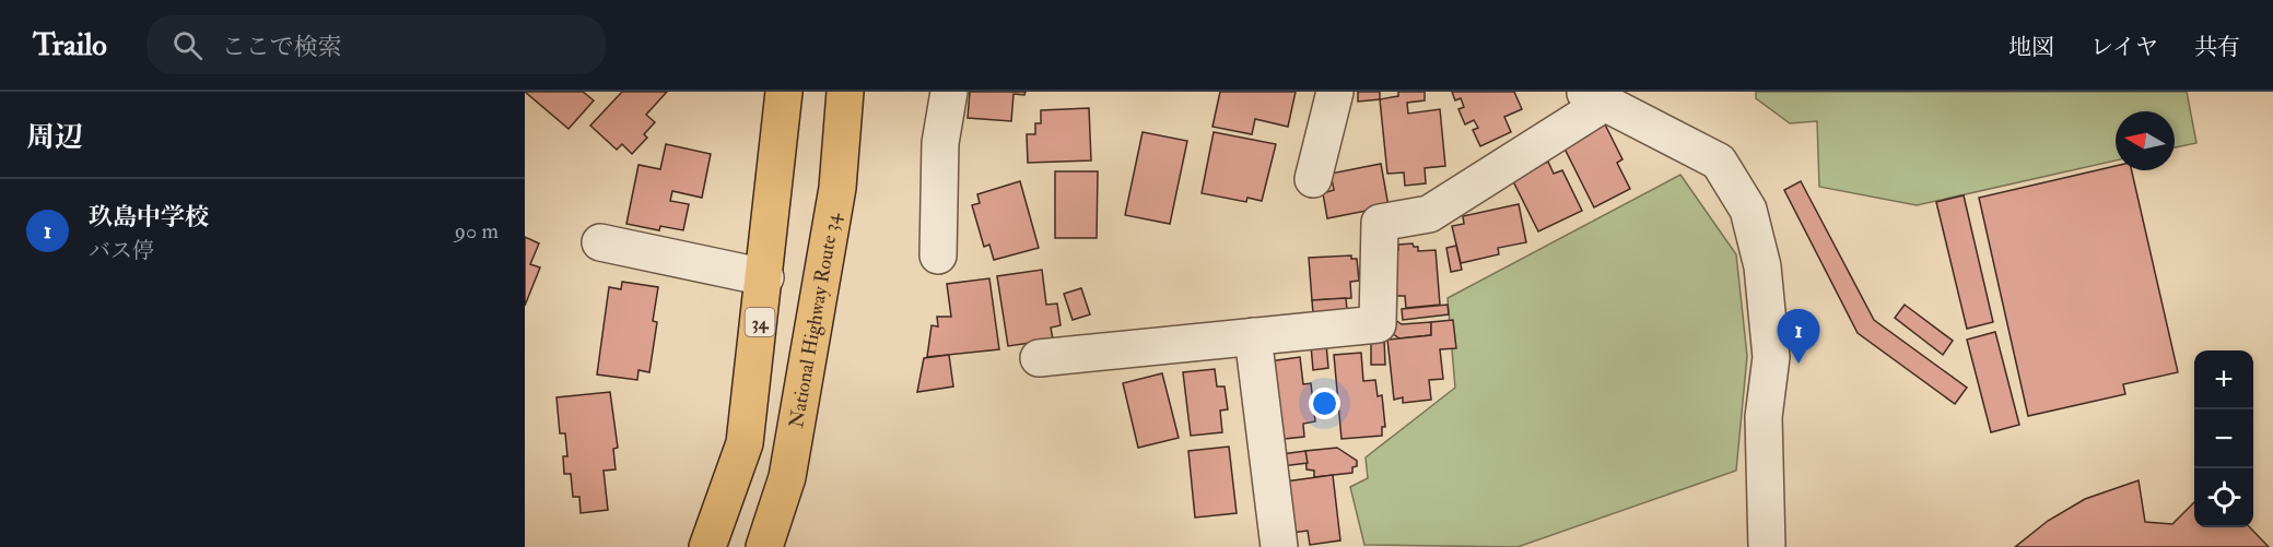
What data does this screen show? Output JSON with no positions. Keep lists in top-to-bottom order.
{
  "streets": {
    "highway": ["National Highway Route 34", "34"]
  },
  "north": "left",
  "page": {
    "header": "Trailo",
    "search": "ここで検索",
    "nav": ["地図", "レイヤ", "共有"],
    "heading": "周辺",
    "list": [
      {
        "mark": "1",
        "name": "玖島中学校",
        "note": "バス停",
        "value": "90 m"
      }
    ],
    "pins": "1",
    "map_buttons": ["+", "−"]
  }
}
